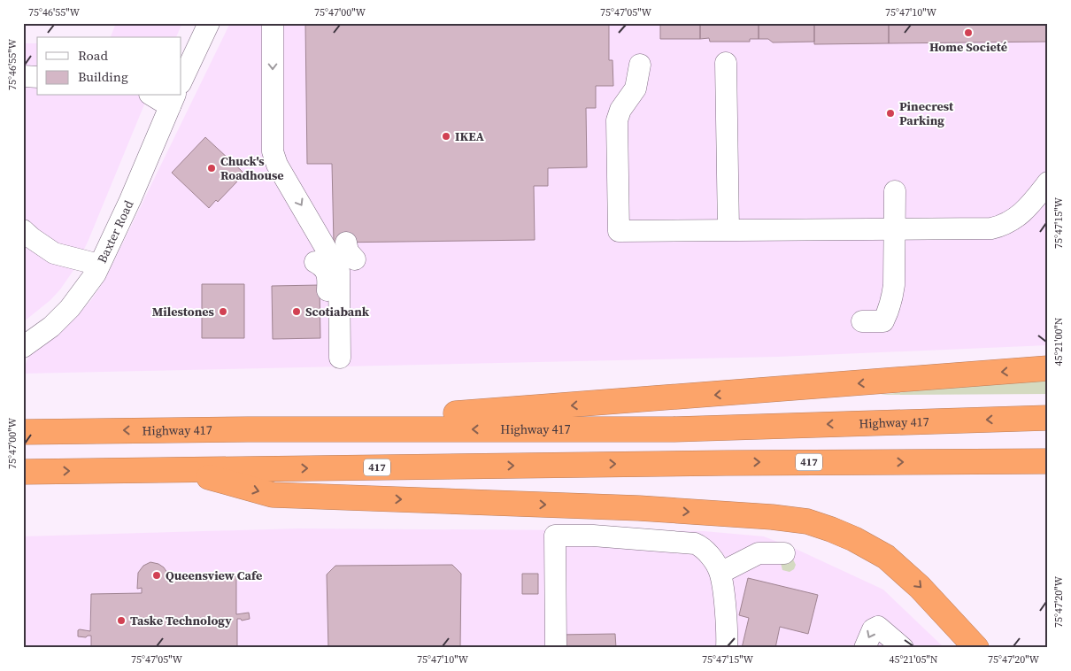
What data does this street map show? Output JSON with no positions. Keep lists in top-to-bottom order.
{
  "streets": {
    "highway": ["Highway 417", "417"],
    "street": ["Baxter Road"]
  },
  "places": [
    "Home Societé",
    "Pinecrest Parking",
    "IKEA",
    "Chuck's Roadhouse",
    "Milestones",
    "Scotiabank",
    "Queensview Cafe",
    "Taske Technology"
  ],
  "legend": ["Road", "Building"],
  "coordinates": [
    "75°46'55\"W",
    "75°47'00\"W",
    "75°47'05\"W",
    "75°47'10\"W",
    "75°47'15\"W",
    "45°21'00\"N",
    "75°47'20\"W",
    "45°21'05\"N"
  ]
}
